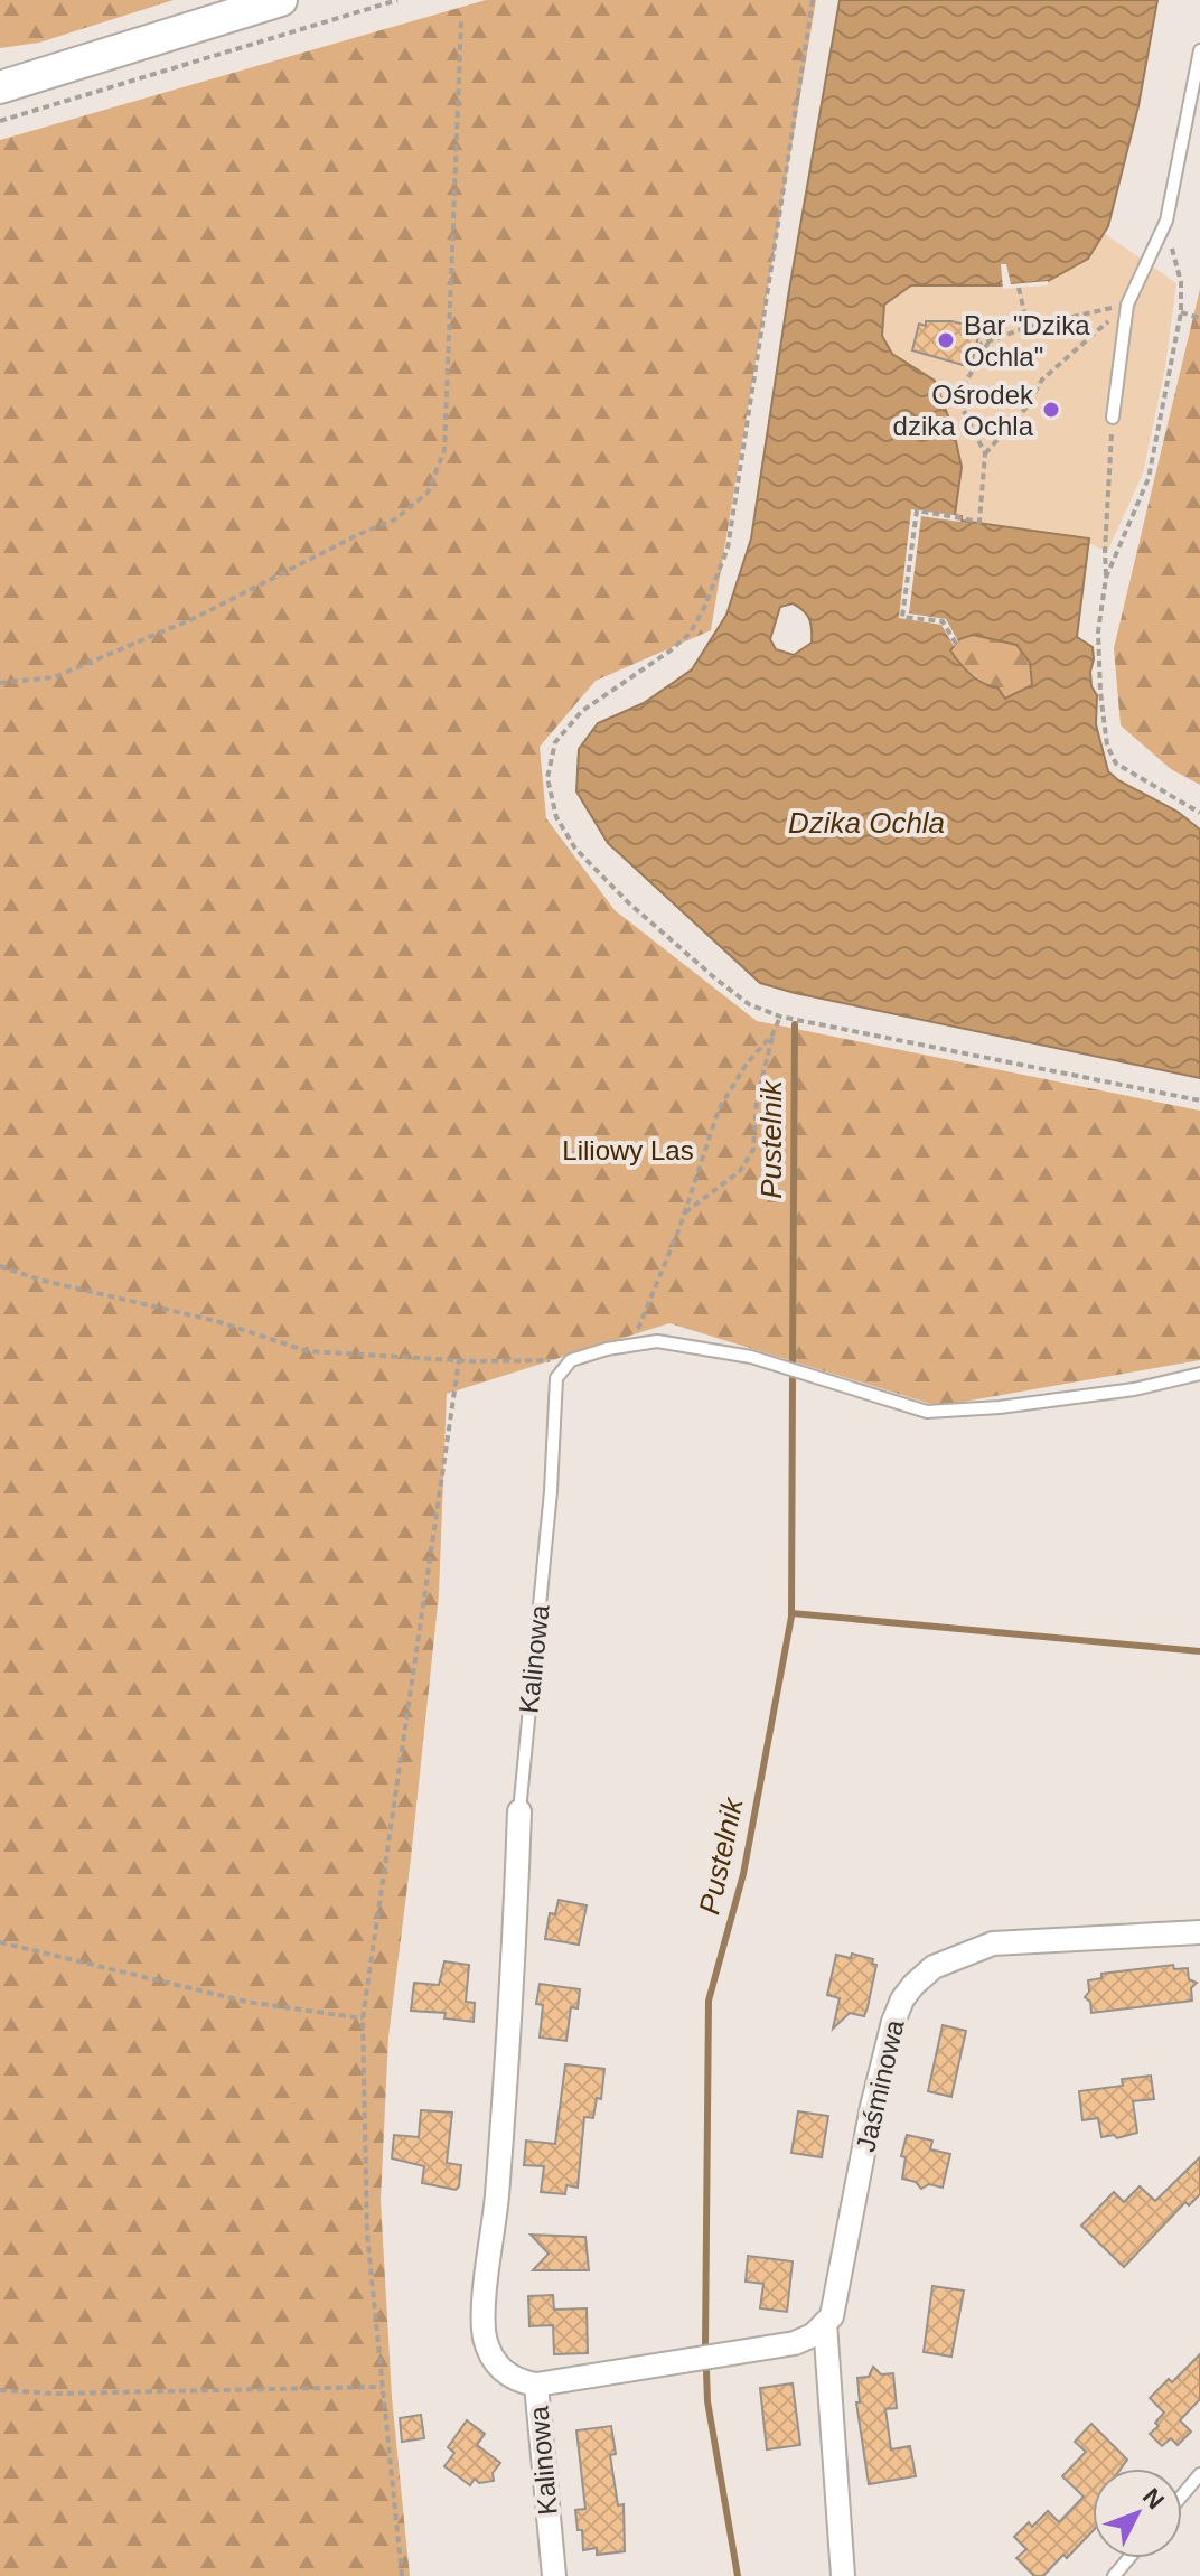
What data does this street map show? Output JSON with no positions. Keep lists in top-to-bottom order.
{
  "streets": {
    "street": ["Kalinowa", "Jaśminowa"]
  },
  "water": ["Dzika Ochla", "Pustelnik"],
  "parks": ["Liliowy Las"],
  "places": ["Bar \"Dzika Ochla\"", "Ośrodek dzika Ochla"],
  "north": "top right"
}
